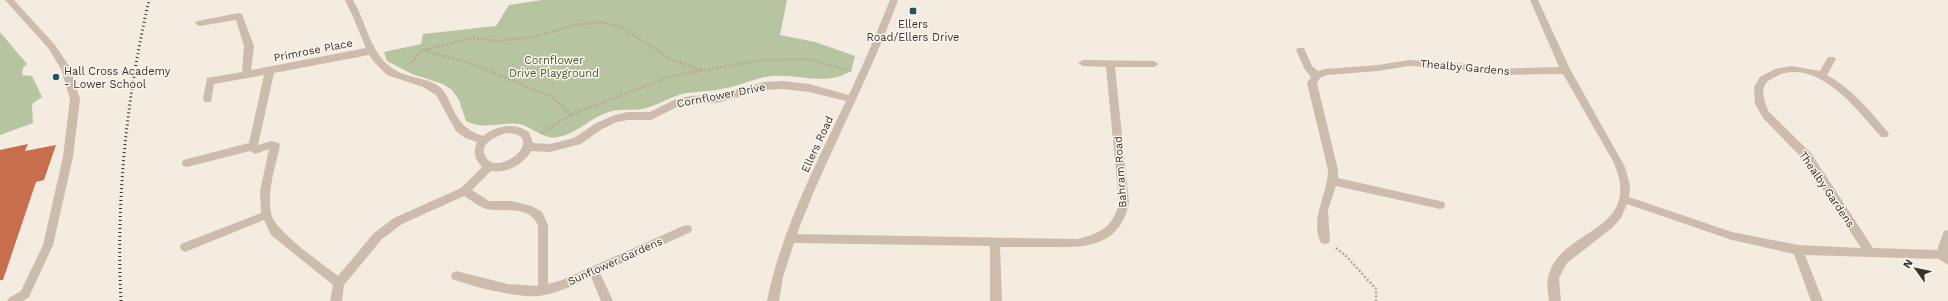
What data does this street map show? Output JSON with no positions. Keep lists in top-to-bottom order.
{
  "streets": {
    "street": [
      "Primrose Place",
      "Thealby Gardens",
      "Cornflower Drive",
      "Ellers Road",
      "Bahram Road",
      "Sunflower Gardens"
    ]
  },
  "crossings": [
    ["Cornflower Drive", "Ellers Road"],
    ["Ellers Road", "Bahram Road"]
  ],
  "parks": ["Cornflower Drive Playground"],
  "places": {
    "transit": ["Ellers Road/Ellers Drive"],
    "other": ["Hall Cross Academy - Lower School"]
  },
  "north": "top left"
}
